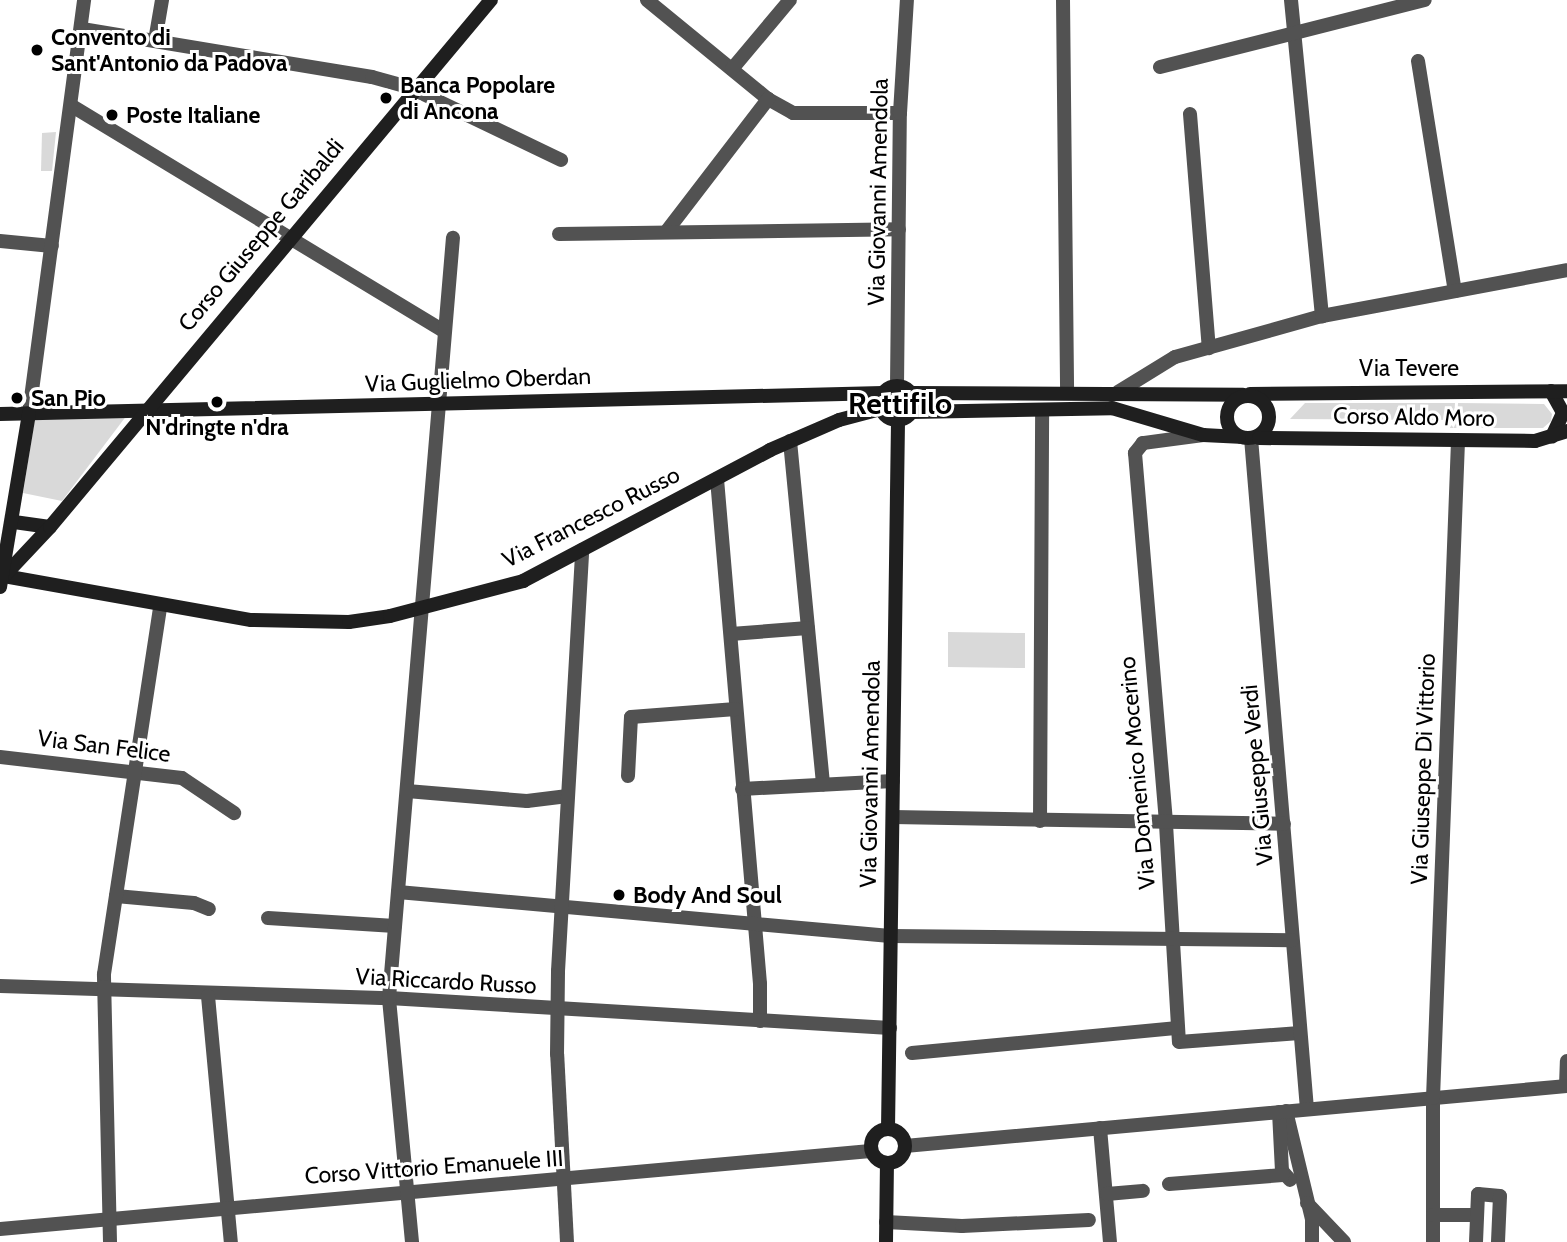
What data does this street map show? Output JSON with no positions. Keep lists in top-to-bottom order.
{
  "streets": {
    "street": [
      "Via Giovanni Amendola",
      "Corso Giuseppe Garibaldi",
      "Via Tevere",
      "Via Guglielmo Oberdan",
      "Corso Aldo Moro",
      "Via Francesco Russo",
      "Via San Felice",
      "Via Giuseppe Di Vittorio",
      "Via Domenico Mocerino",
      "Via Giuseppe Verdi",
      "Via Riccardo Russo",
      "Corso Vittorio Emanuele III"
    ]
  },
  "crossings": [
    ["Via Giovanni Amendola", "Via Guglielmo Oberdan"],
    ["Via Giovanni Amendola", "Corso Aldo Moro"],
    ["Via Giovanni Amendola", "Via Francesco Russo"],
    ["Via Giovanni Amendola", "Via Riccardo Russo"],
    ["Via Giovanni Amendola", "Corso Vittorio Emanuele III"],
    ["Corso Giuseppe Garibaldi", "Via Guglielmo Oberdan"],
    ["Corso Giuseppe Garibaldi", "Via Francesco Russo"],
    ["Via Guglielmo Oberdan", "Corso Aldo Moro"],
    ["Via Guglielmo Oberdan", "Via Francesco Russo"],
    ["Corso Aldo Moro", "Via Francesco Russo"],
    ["Corso Aldo Moro", "Via Giuseppe Di Vittorio"],
    ["Corso Aldo Moro", "Via Domenico Mocerino"],
    ["Corso Aldo Moro", "Via Giuseppe Verdi"]
  ],
  "districts": ["Rettifilo"],
  "places": [
    "Convento di Sant'Antonio da Padova",
    "Banca Popolare di Ancona",
    "Poste Italiane",
    "San Pio",
    "N'dringte n'dra",
    "Body And Soul"
  ]
}
